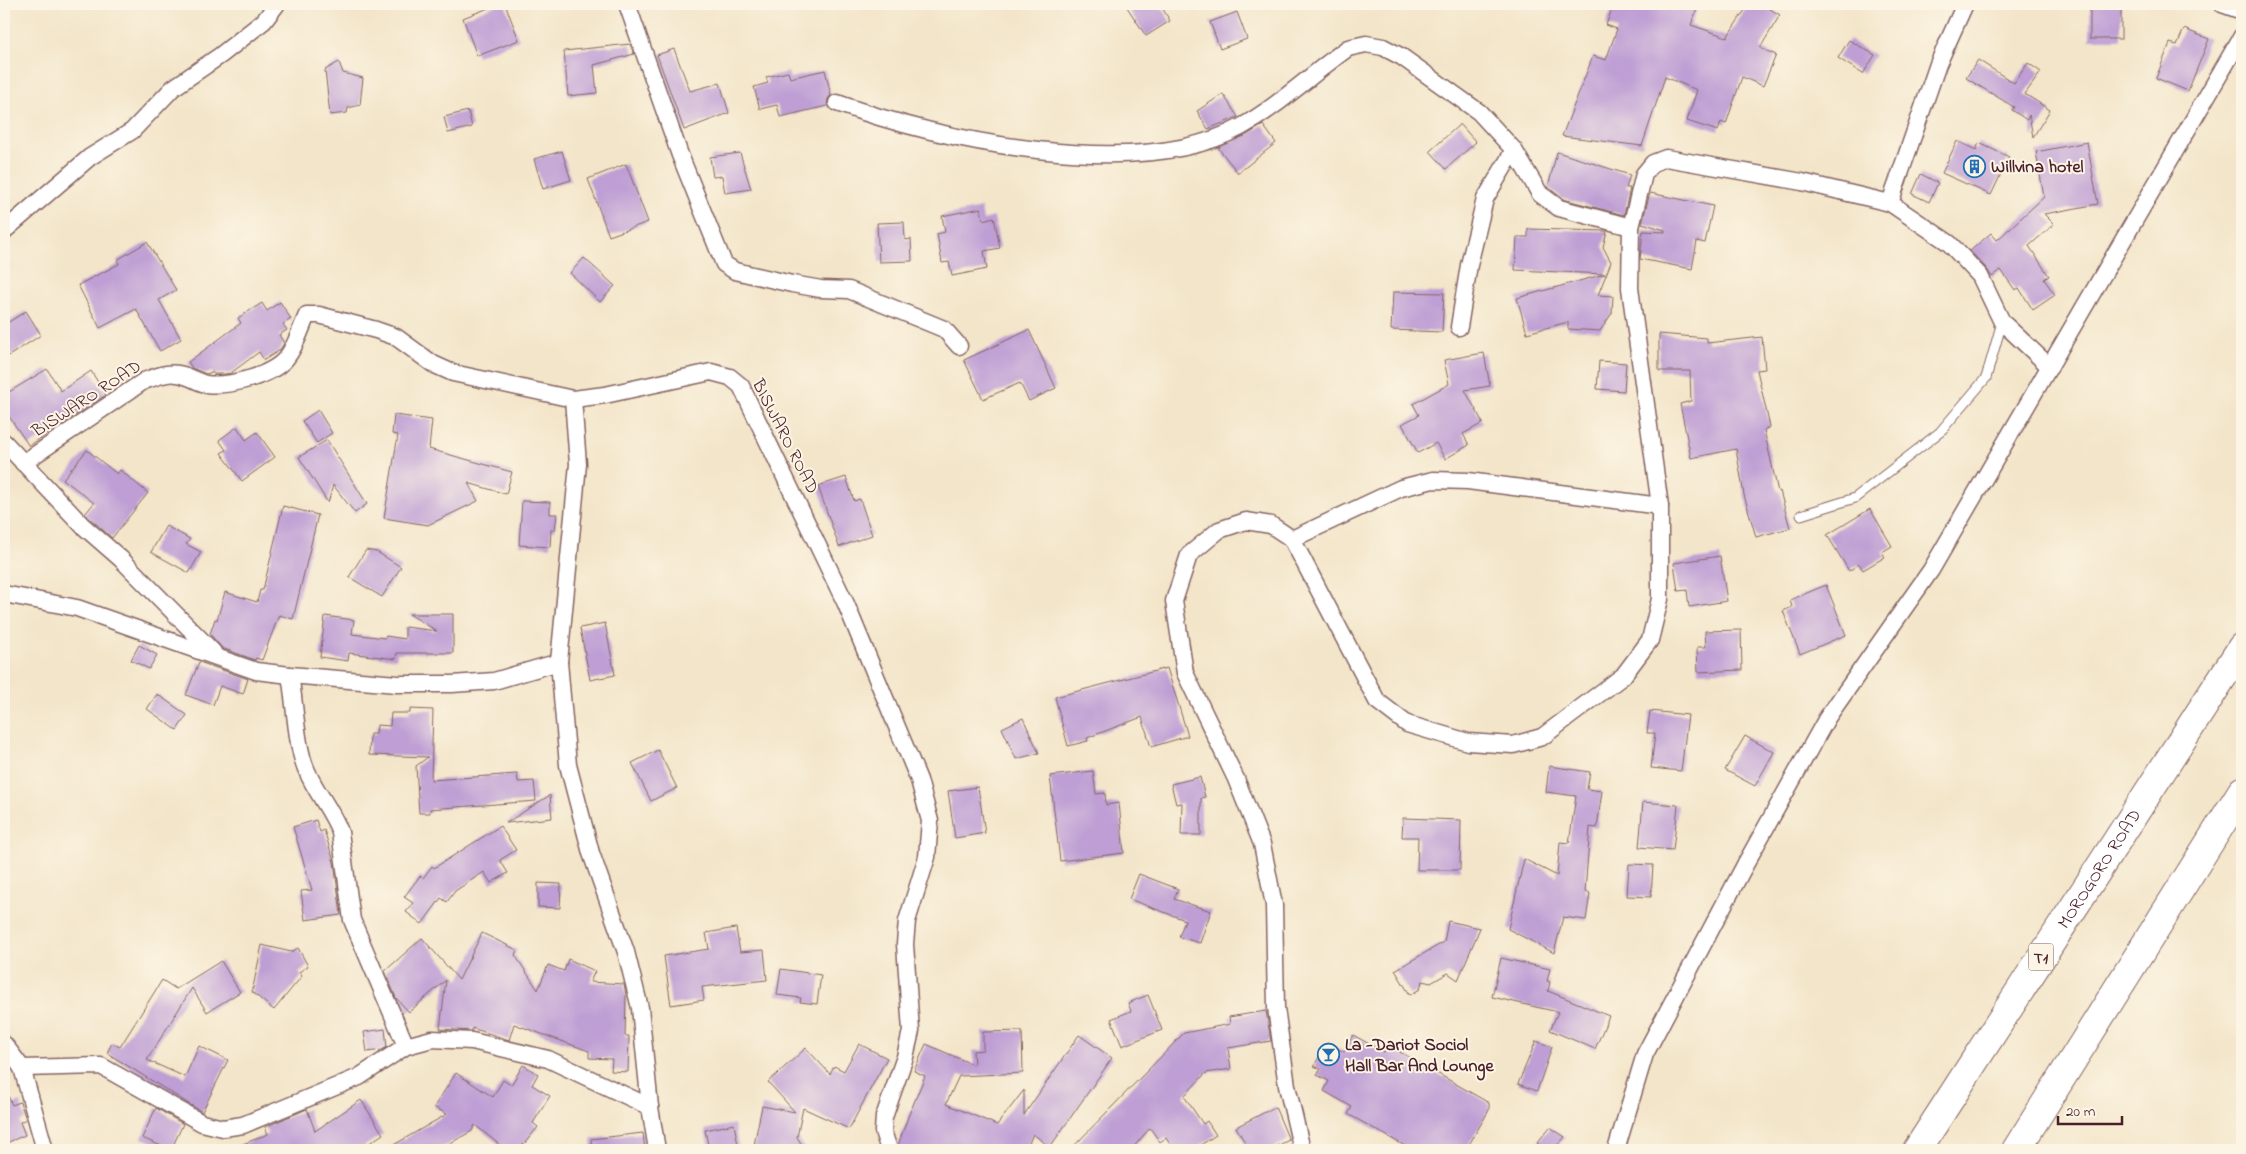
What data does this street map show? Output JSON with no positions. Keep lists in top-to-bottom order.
{
  "streets": {
    "highway": ["MOROGORO ROAD", "T1"],
    "street": ["BISWARO ROAD"]
  },
  "places": {
    "building": ["Willvina hotel"],
    "bar": ["La -Dariot Sociol Hall Bar And Lounge"]
  },
  "scale_bar": "20 m"
}
